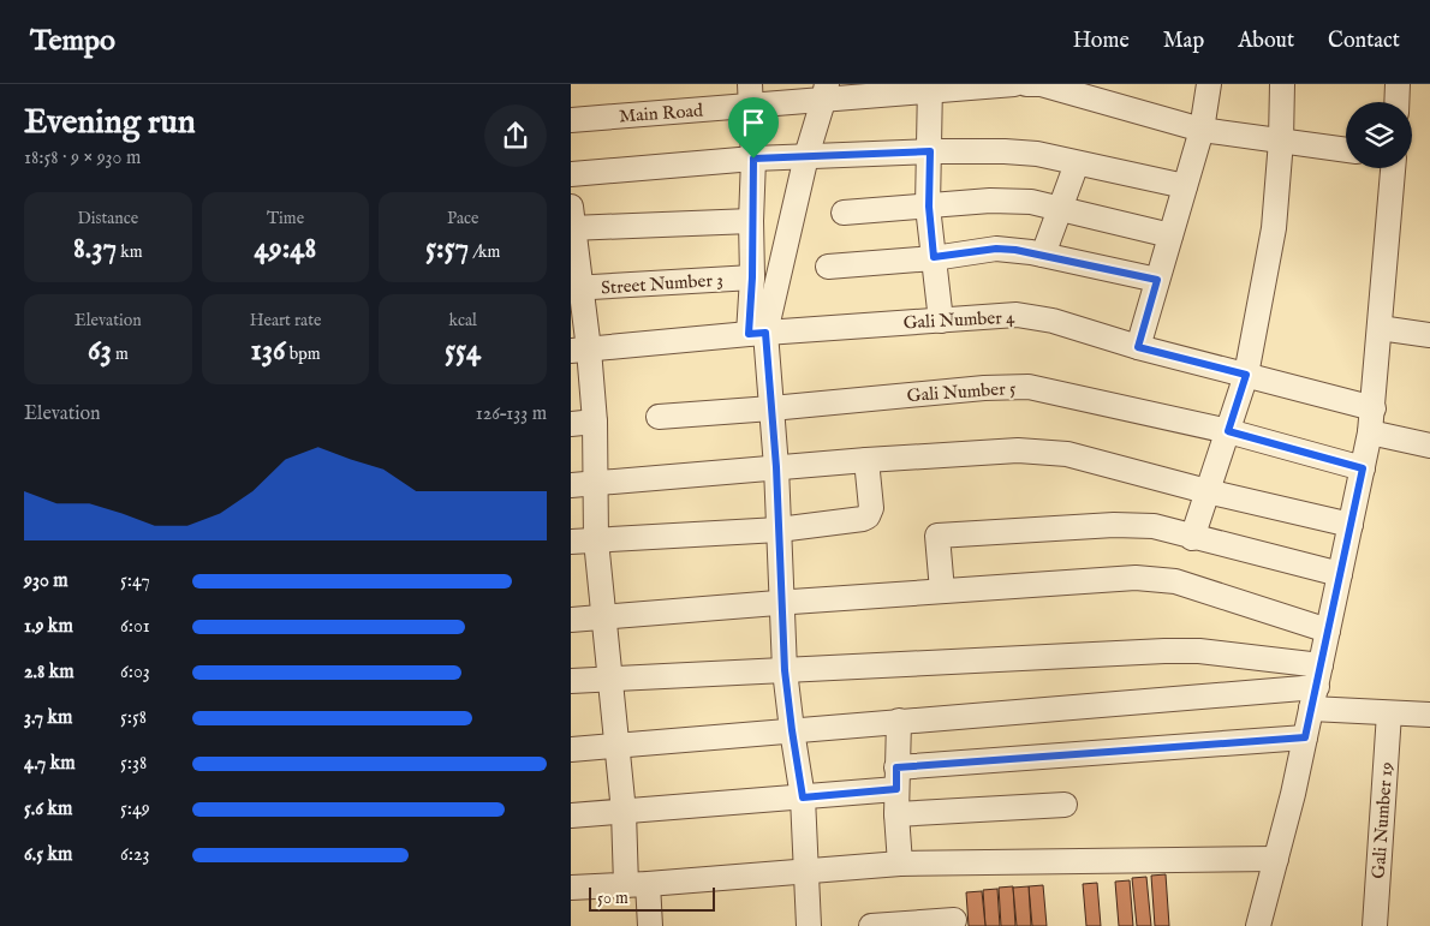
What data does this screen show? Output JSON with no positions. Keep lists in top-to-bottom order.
{
  "streets": {
    "street": [
      "Main Road",
      "Street Number 3",
      "Gali Number 4",
      "Gali Number 5",
      "Gali Number 19"
    ]
  },
  "scale_bar": "50 m",
  "page": {
    "header": "Tempo",
    "nav": [
      "Home",
      "Map",
      "About",
      "Contact"
    ],
    "heading": ["Evening run", "18:58 · 9 × 930 m"],
    "stats": [
      ["Distance", "8.37 km"],
      ["Time", "49:48"],
      ["Pace", "5:57 /km"],
      ["Elevation", "63 m"],
      ["Heart rate", "136 bpm"],
      ["kcal", "554"]
    ],
    "chart": ["Elevation", "126–133 m"],
    "list": [
      {
        "name": "930 m",
        "note": "5:47"
      },
      {
        "name": "1.9 km",
        "note": "6:01"
      },
      {
        "name": "2.8 km",
        "note": "6:03"
      },
      {
        "name": "3.7 km",
        "note": "5:58"
      },
      {
        "name": "4.7 km",
        "note": "5:38"
      },
      {
        "name": "5.6 km",
        "note": "5:49"
      },
      {
        "name": "6.5 km",
        "note": "6:23"
      }
    ],
    "scale": "50 m"
  }
}
